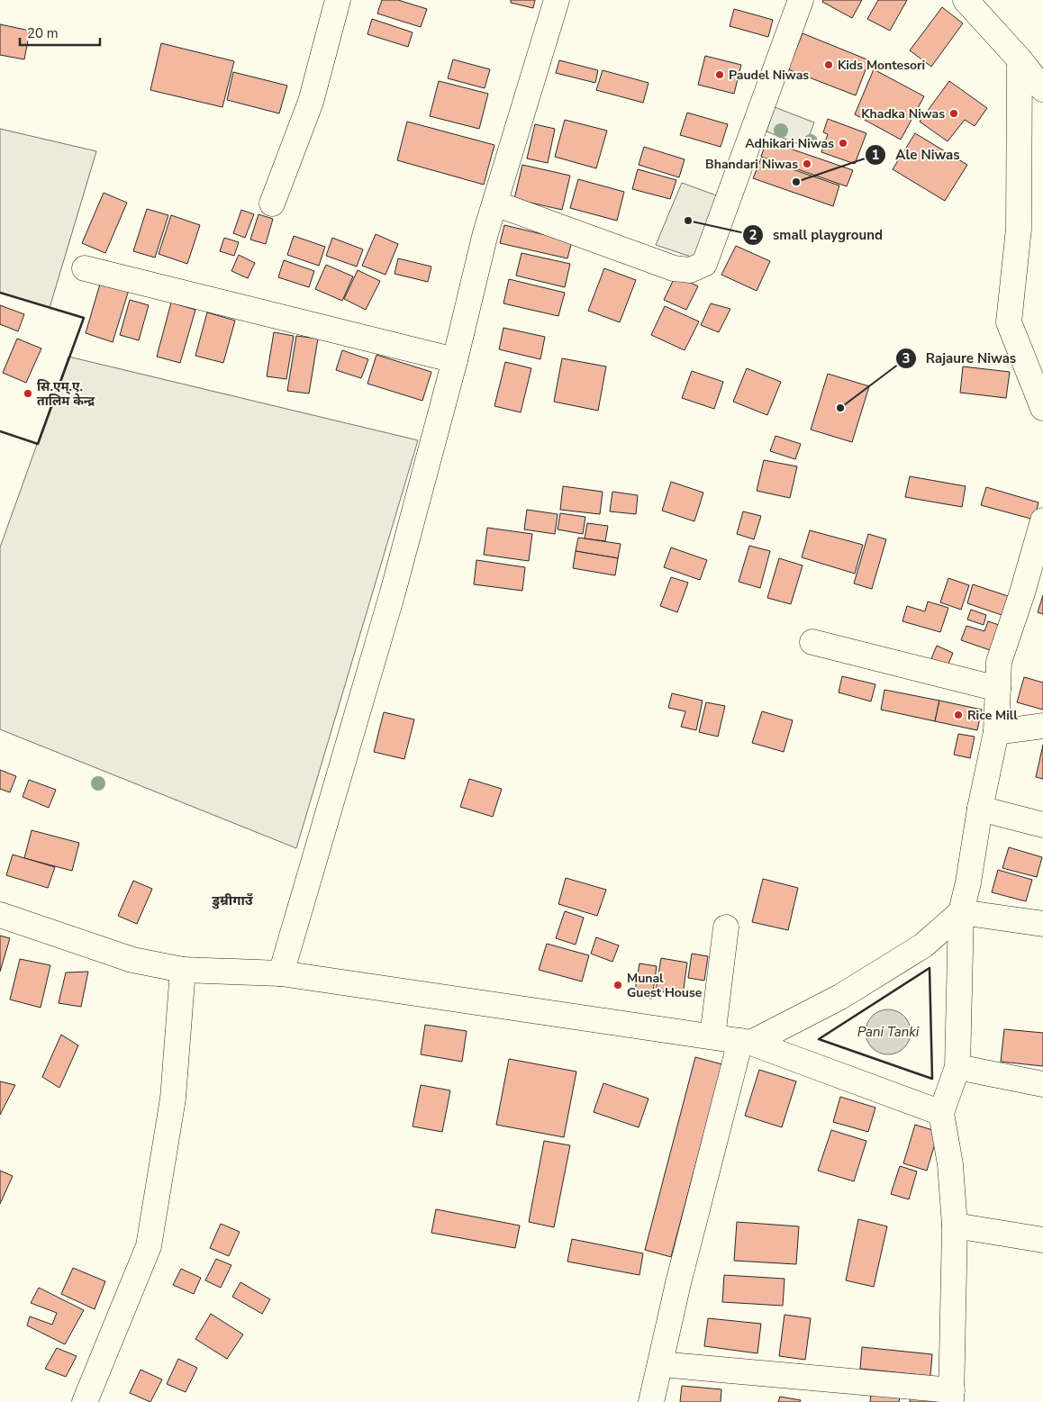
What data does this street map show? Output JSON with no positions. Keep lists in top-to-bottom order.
{
  "districts": ["डुम्रीगाउँ"],
  "water": ["Pani Tanki"],
  "places": [
    "Kids Montesori",
    "Paudel Niwas",
    "Khadka Niwas",
    "Adhikari Niwas",
    "Bhandari Niwas",
    "Ale Niwas",
    "small playground",
    "सि.एम्.ए. तालिम केन्द्र",
    "Rajaure Niwas",
    "Rice Mill",
    "Munal Guest House"
  ],
  "scale_bar": "20 m"
}
